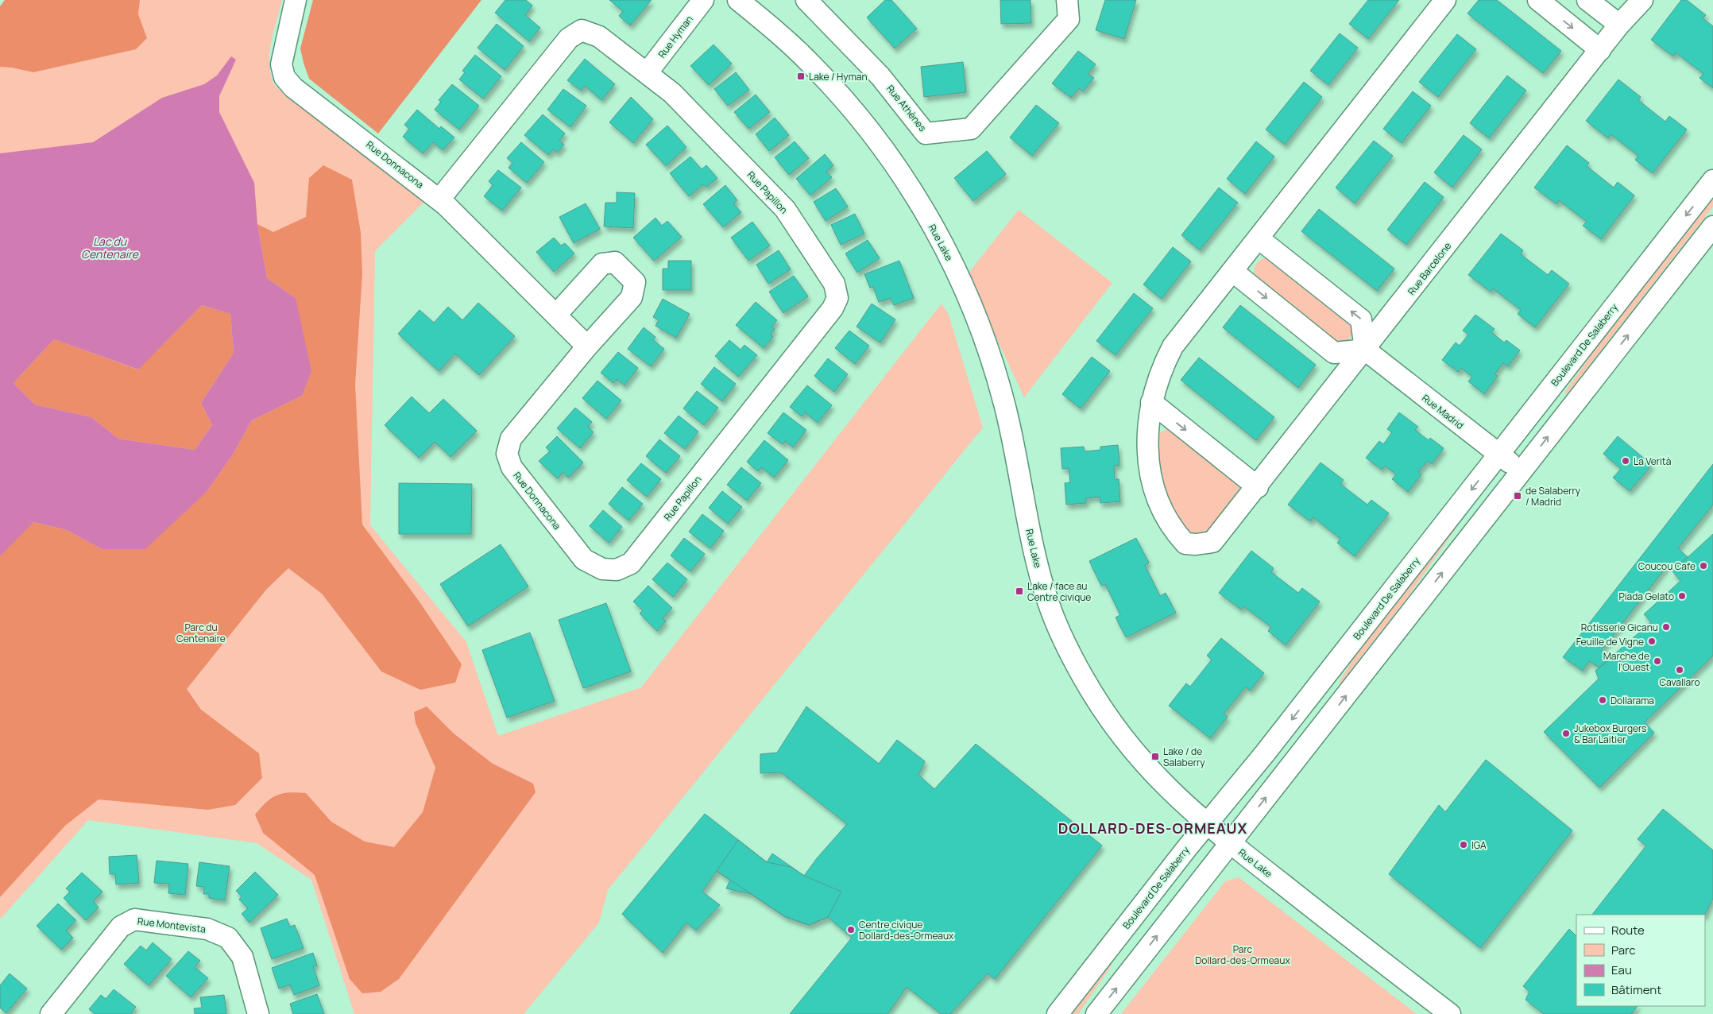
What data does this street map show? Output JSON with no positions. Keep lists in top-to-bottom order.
{
  "streets": {
    "street": [
      "Rue Hyman",
      "Rue Athènes",
      "Rue Donnacona",
      "Rue Papillon",
      "Rue Lake",
      "Rue Barcelone",
      "Boulevard De Salaberry",
      "Rue Madrid",
      "Rue Montevista"
    ]
  },
  "crossings": [
    ["Rue Hyman", "Rue Papillon"],
    ["Rue Donnacona", "Rue Papillon"],
    ["Rue Lake", "Boulevard De Salaberry"],
    ["Rue Barcelone", "Rue Madrid"],
    ["Boulevard De Salaberry", "Rue Madrid"]
  ],
  "districts": ["DOLLARD-DES-ORMEAUX"],
  "water": ["Lac du Centenaire"],
  "parks": ["Parc du Centenaire", "Parc Dollard-des-Ormeaux"],
  "places": {
    "transit": [
      "Lake / Hyman",
      "de Salaberry / Madrid",
      "Lake / face au Centre civique",
      "Lake / de Salaberry"
    ],
    "other": [
      "La Verità",
      "Coucou Cafe",
      "Piada Gelato",
      "Rotisserie Gicanu",
      "Feuille de Vigne",
      "Marche de l'Ouest",
      "Cavallaro",
      "Dollarama",
      "Jukebox Burgers & Bar Laitier",
      "IGA",
      "Centre civique Dollard-des-Ormeaux"
    ]
  },
  "legend": [
    "Route",
    "Parc",
    "Eau",
    "Bâtiment"
  ]
}
